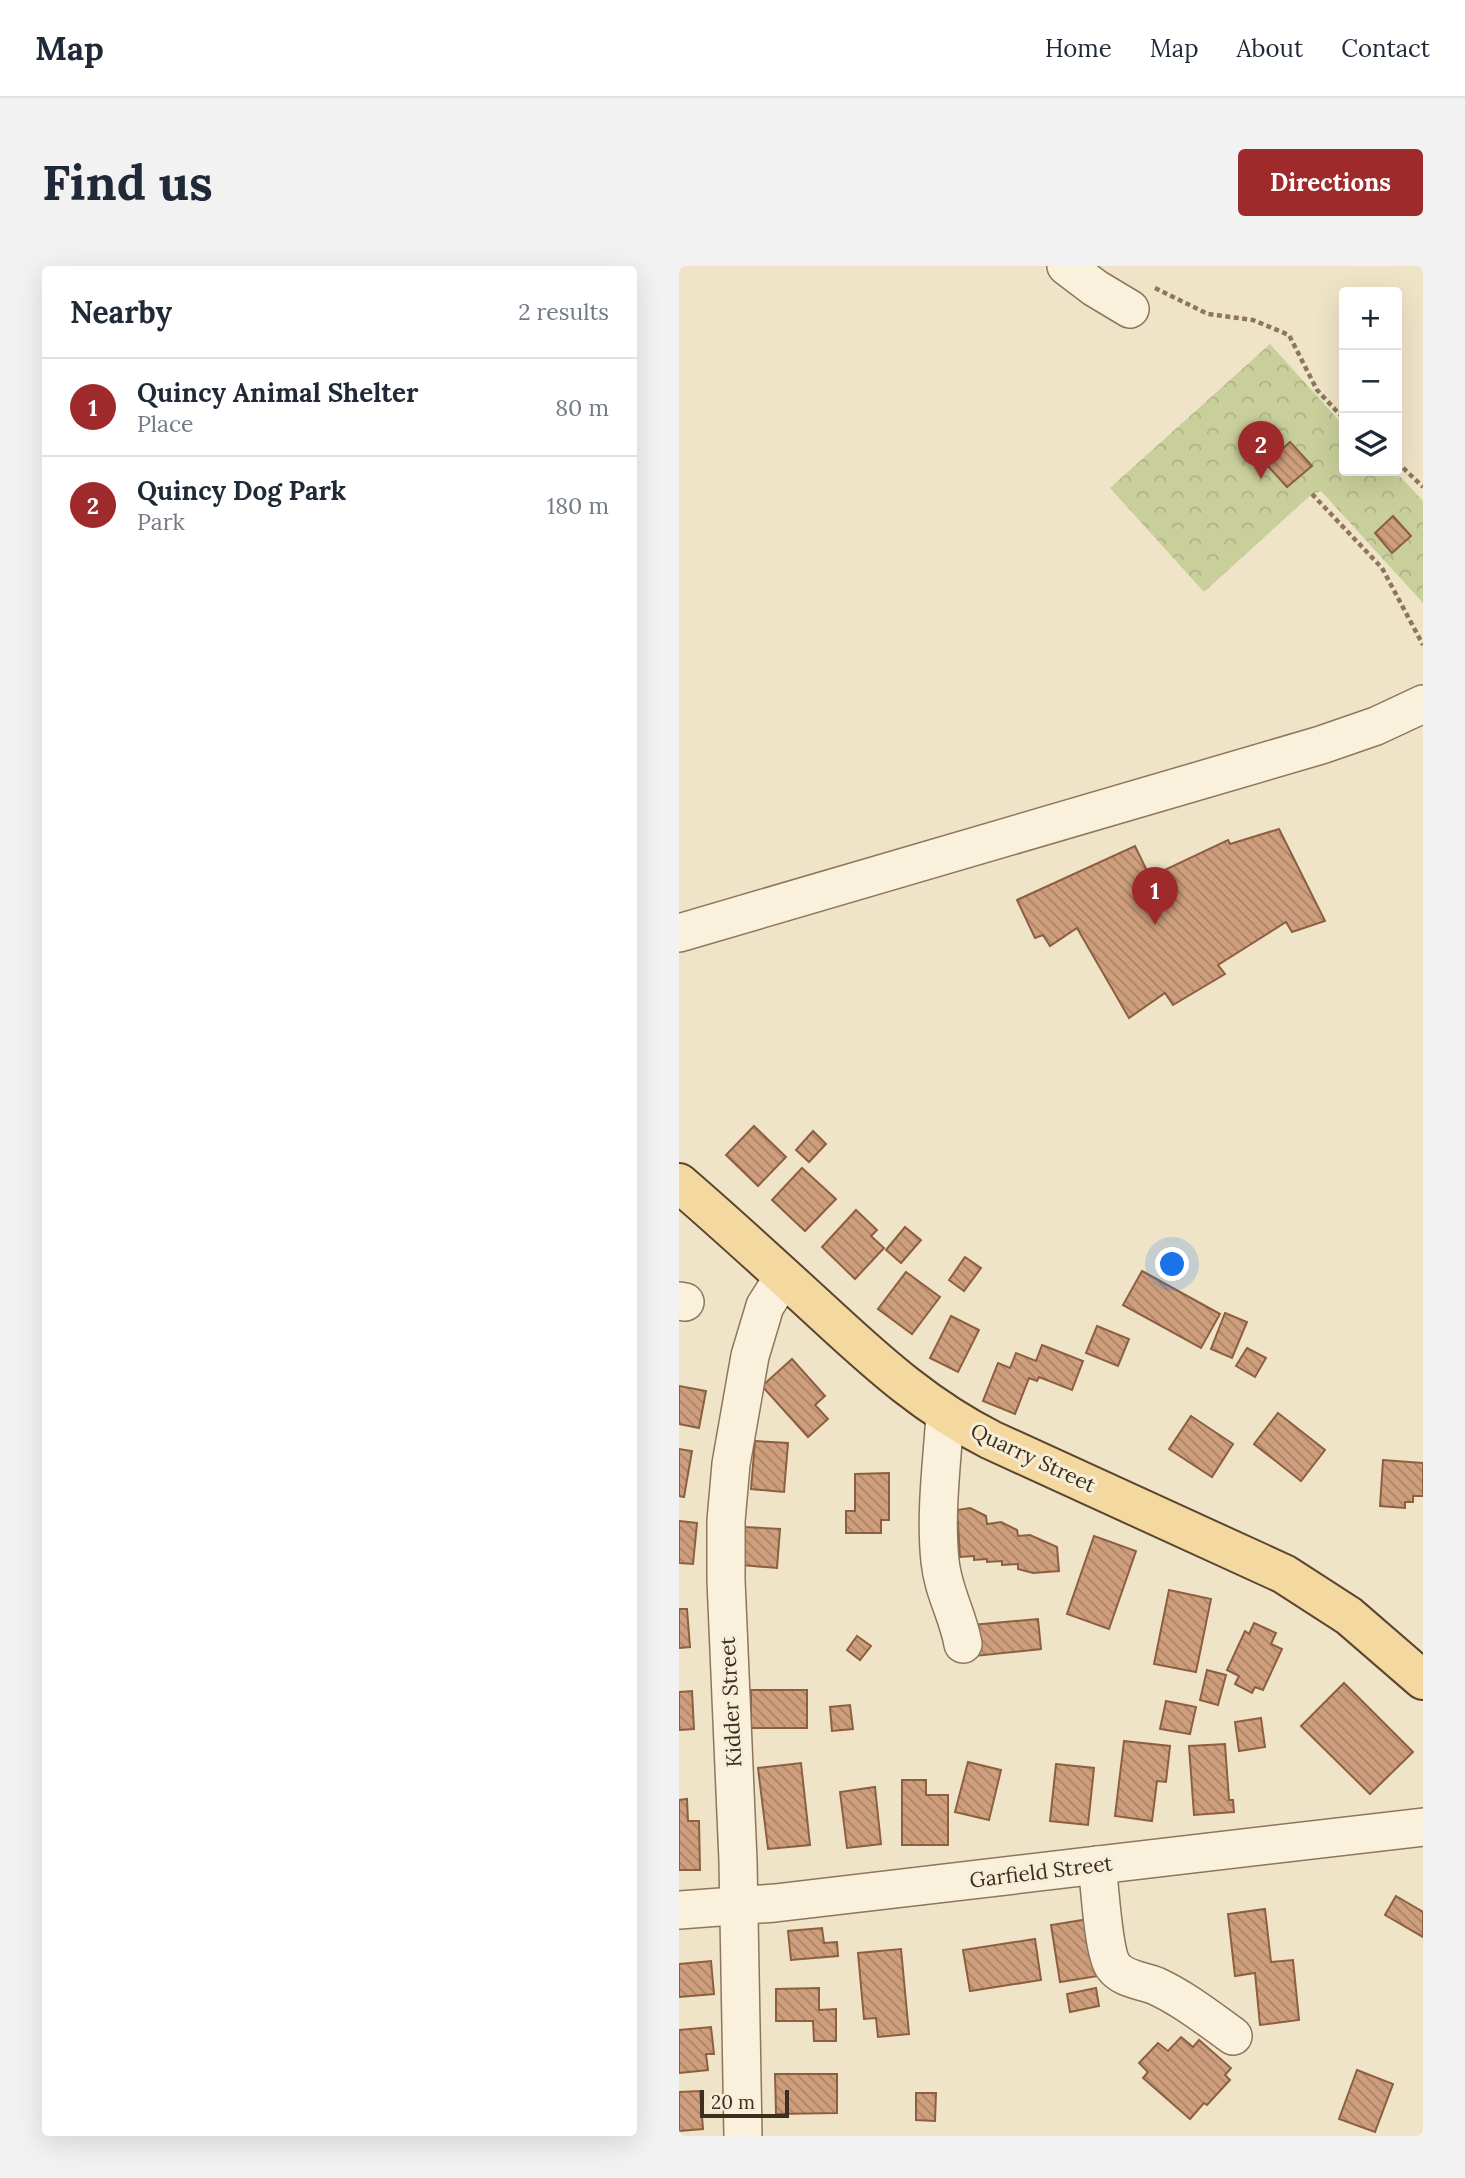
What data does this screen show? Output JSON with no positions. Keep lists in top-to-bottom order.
{
  "streets": {
    "main road": ["Quarry Street"],
    "street": ["Kidder Street", "Garfield Street"]
  },
  "crossings": [
    ["Quarry Street", "Kidder Street"],
    ["Kidder Street", "Garfield Street"]
  ],
  "scale_bar": "20 m",
  "page": {
    "header": "Map",
    "nav": [
      "Home",
      "Map",
      "About",
      "Contact"
    ],
    "buttons": "Directions",
    "title": "Find us",
    "heading": ["Nearby", "2 results"],
    "map_buttons": ["+", "−"],
    "list": [
      {
        "mark": "1",
        "name": "Quincy Animal Shelter",
        "note": "Place",
        "value": "80 m"
      },
      {
        "mark": "2",
        "name": "Quincy Dog Park",
        "note": "Park",
        "value": "180 m"
      }
    ],
    "pins": ["2", "1"],
    "scale": "20 m"
  }
}
